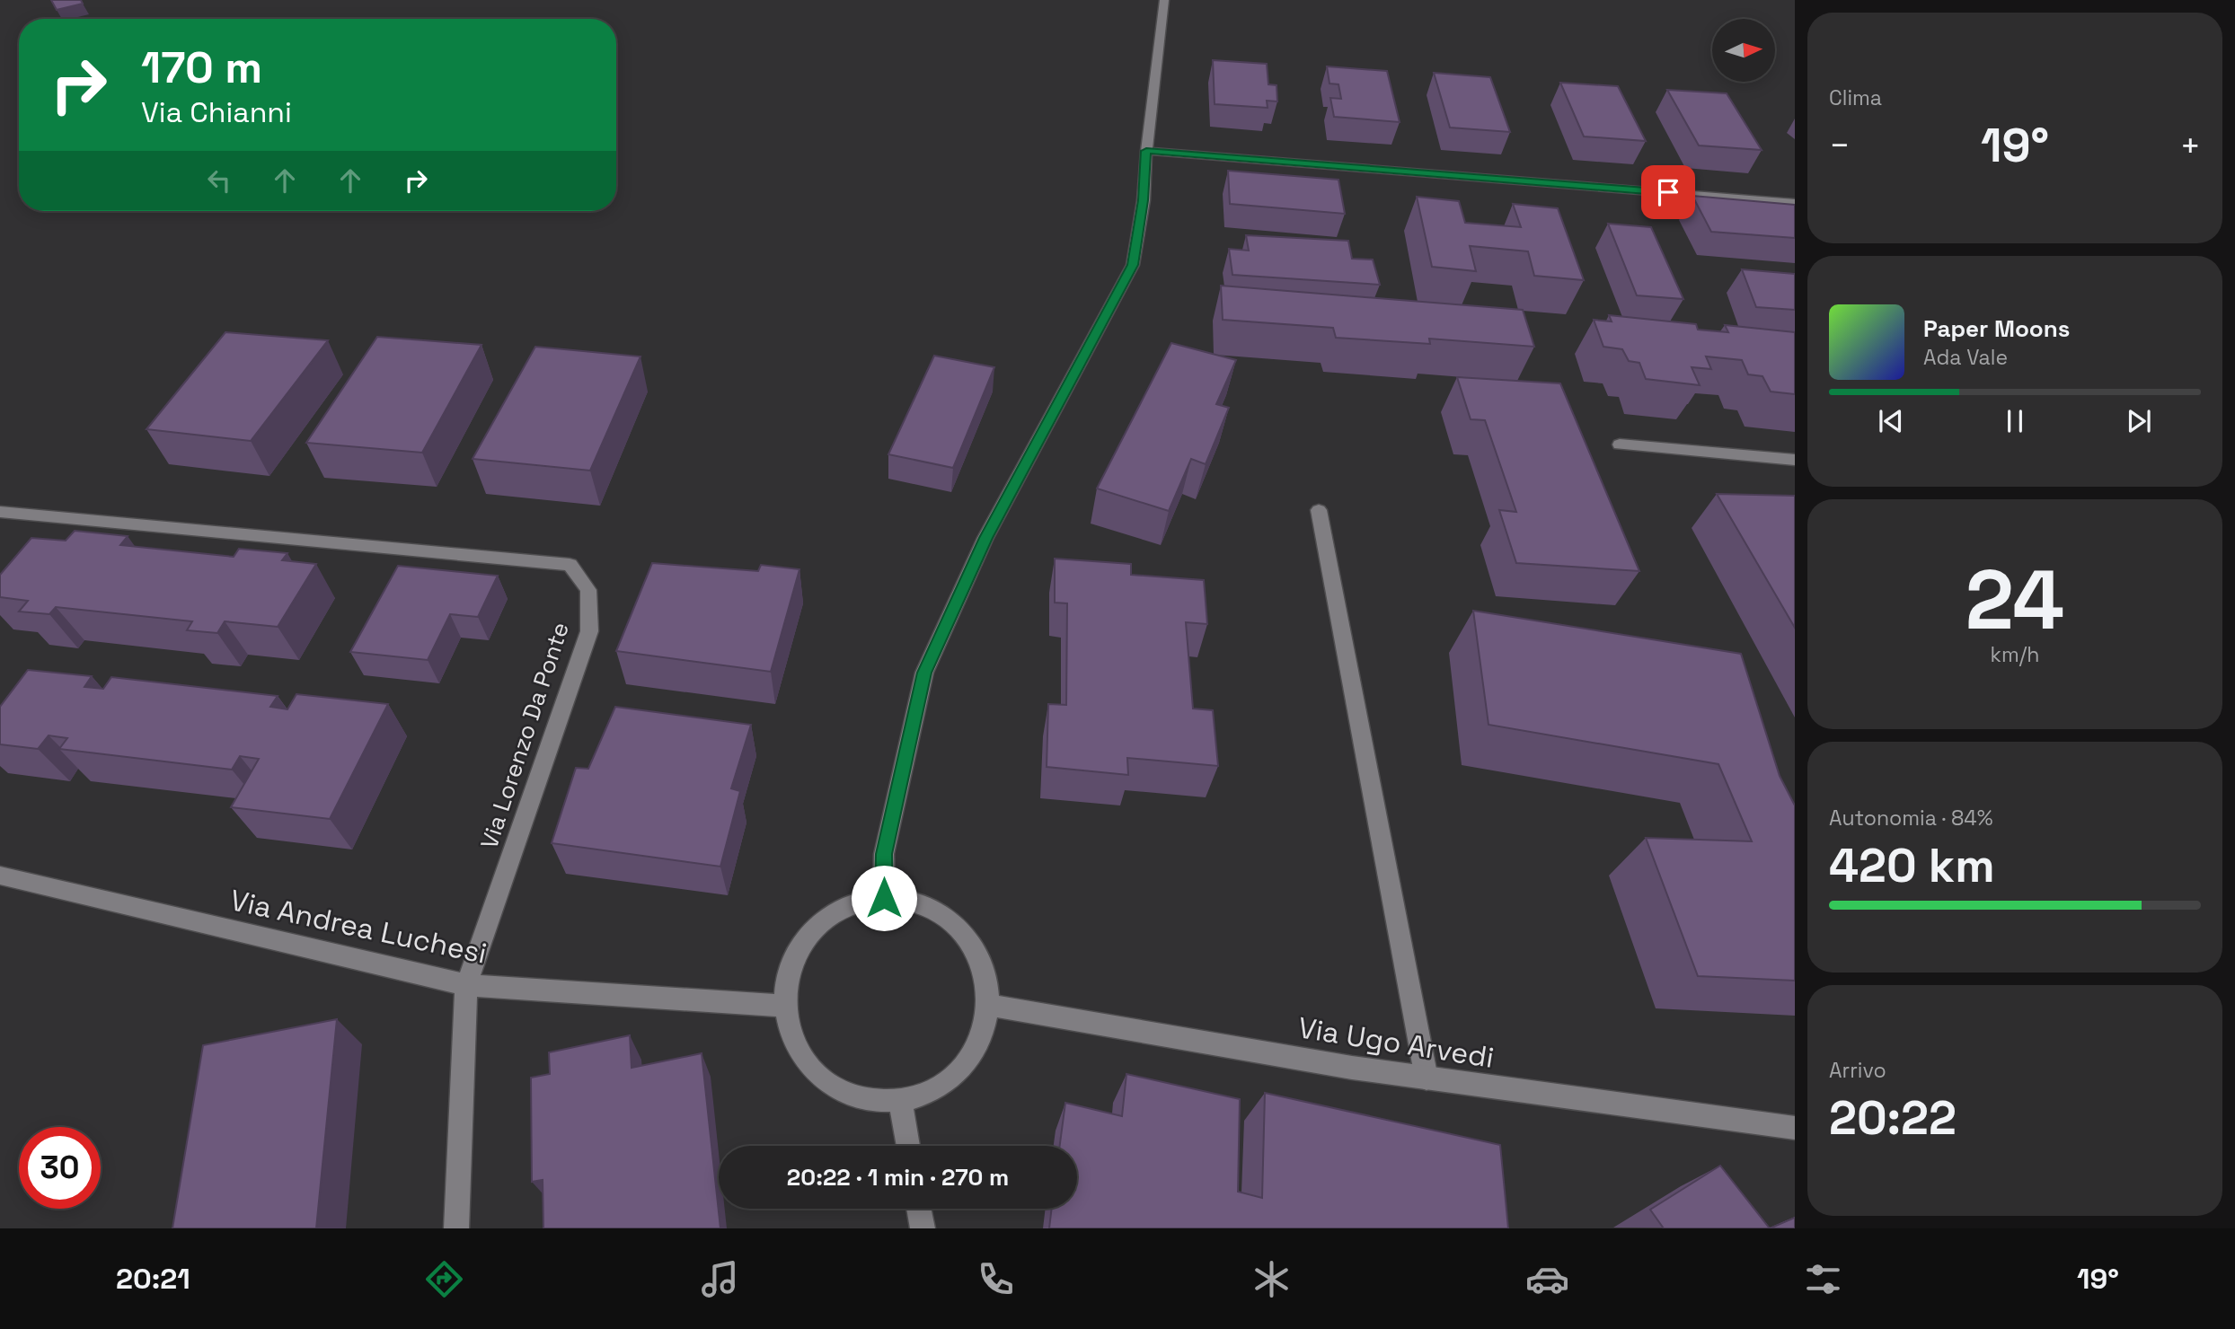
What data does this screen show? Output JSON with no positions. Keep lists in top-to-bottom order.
{
  "streets": {
    "street": ["Via Lorenzo Da Ponte", "Via Andrea Luchesi", "Via Ugo Arvedi"]
  },
  "crossings": [
    ["Via Lorenzo Da Ponte", "Via Andrea Luchesi"],
    ["Via Andrea Luchesi", "Via Ugo Arvedi"]
  ],
  "north": "right",
  "page": {
    "tile": [
      "Clima",
      ["24", "km/h"],
      ["Autonomia · 84%", "420 km"],
      ["Arrivo", "20:22"]
    ],
    "turn": ["170 m", "Via Chianni"],
    "heat": ["−", "19°", "+"],
    "song": ["Paper Moons", "Ada Vale"],
    "limit": "30",
    "trip": "20:22 · 1 min · 270 m",
    "tabs": ["20:21", "19°"]
  }
}
